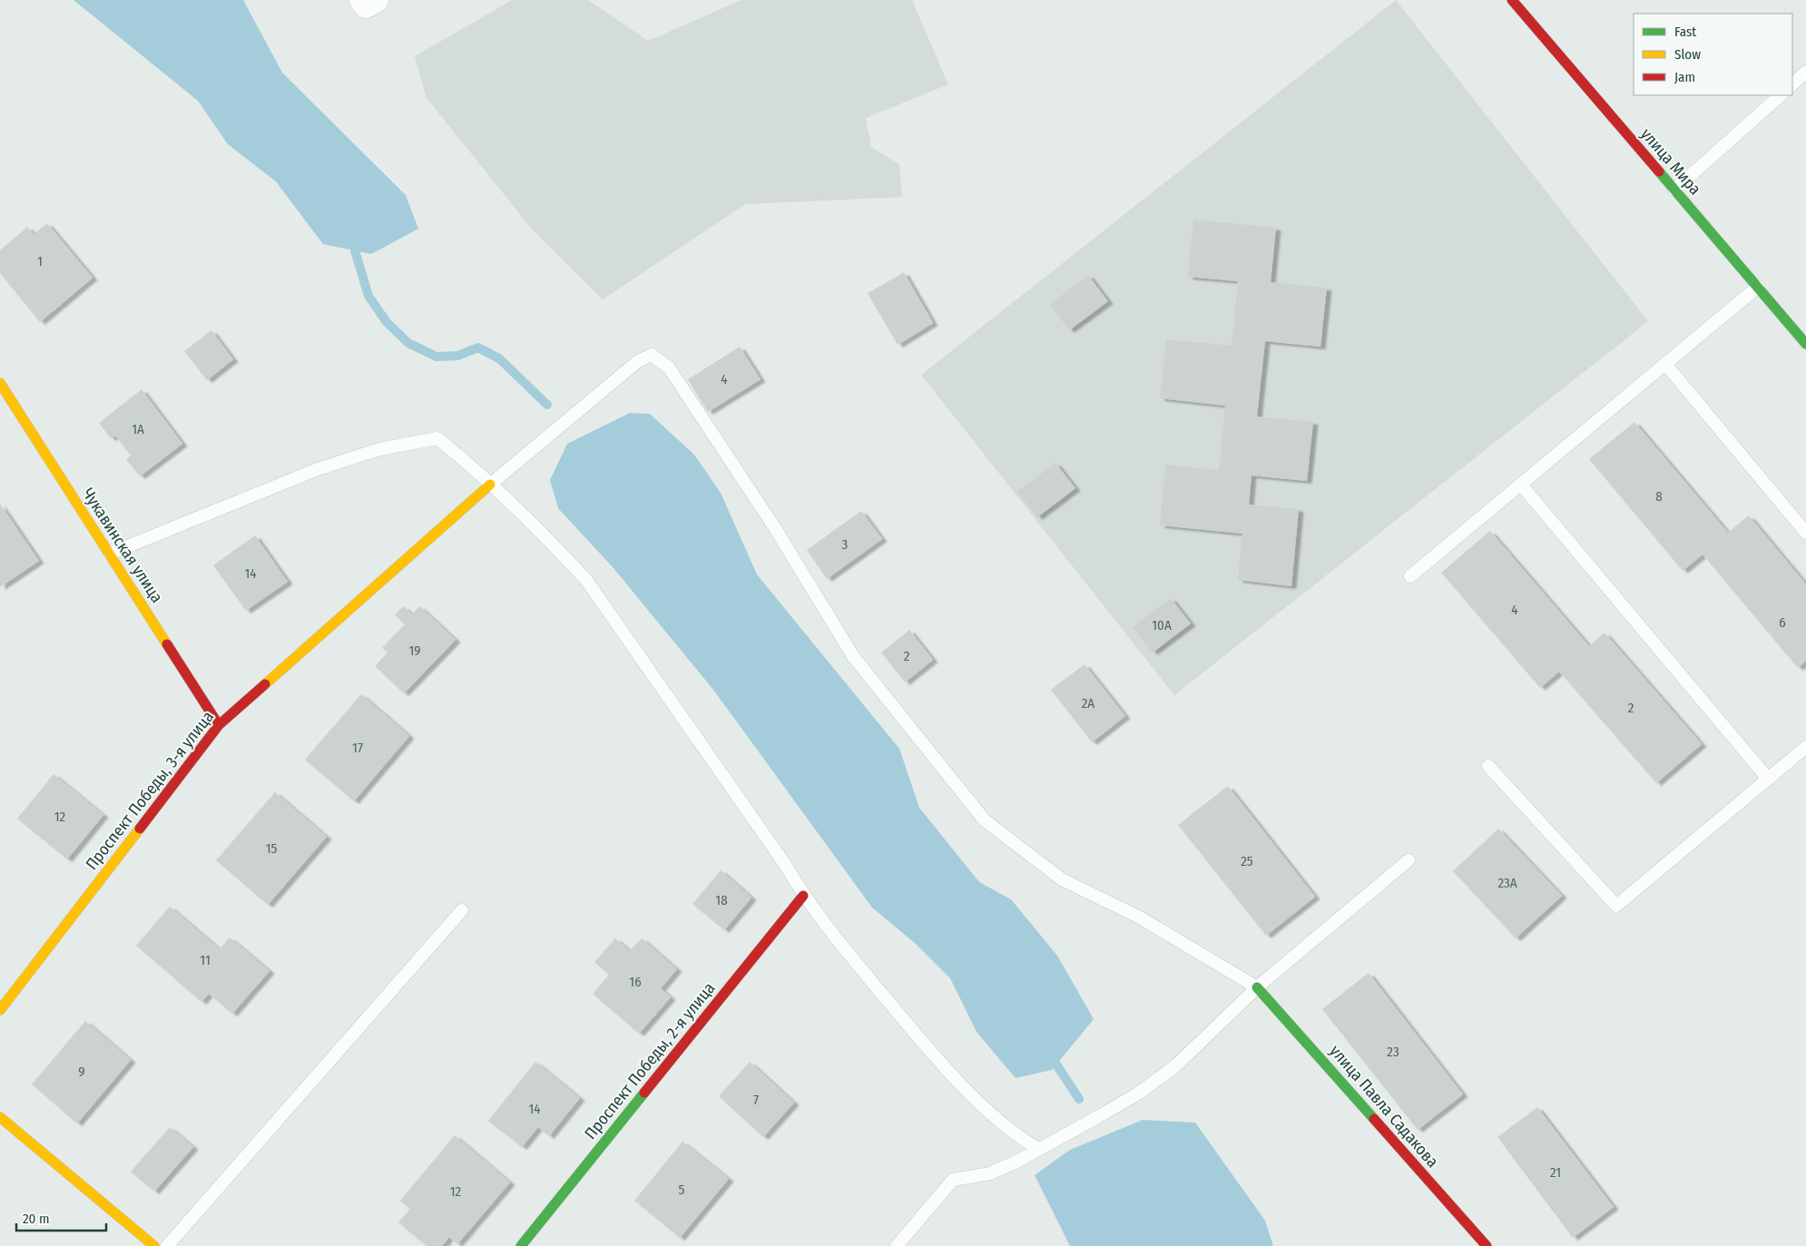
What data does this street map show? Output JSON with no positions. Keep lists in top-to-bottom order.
{
  "streets": {
    "street": [
      "улица Мира",
      "Чукавинская улица",
      "Проспект Победы, 3-я улица",
      "Проспект Победы, 2-я улица",
      "улица Павла Садакова"
    ]
  },
  "crossings": [
    ["Чукавинская улица", "Проспект Победы, 3-я улица"]
  ],
  "house_numbers": [
    "1",
    "4",
    "1А",
    "8",
    "3",
    "14",
    "4",
    "6",
    "10А",
    "19",
    "2",
    "2А",
    "2",
    "17",
    "12",
    "15",
    "25",
    "23А",
    "18",
    "11",
    "16",
    "23",
    "9",
    "7",
    "14",
    "21",
    "5",
    "12"
  ],
  "legend": ["Fast", "Slow", "Jam"],
  "scale_bar": "20 m"
}
